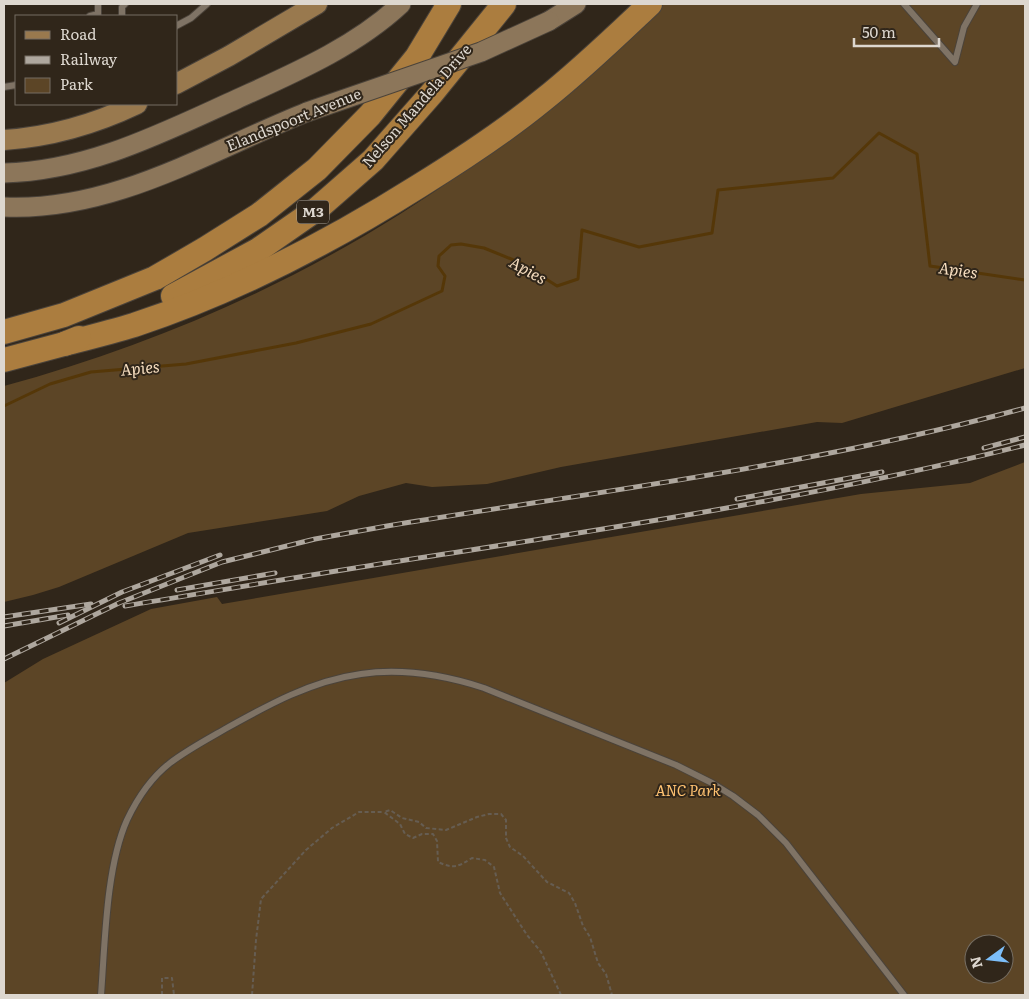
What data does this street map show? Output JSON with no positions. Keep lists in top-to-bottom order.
{
  "streets": {
    "highway": ["Nelson Mandela Drive", "M3"],
    "main road": ["Elandspoort Avenue"]
  },
  "water": ["Apies"],
  "parks": ["ANC Park"],
  "legend": ["Road", "Railway", "Park"],
  "scale_bar": "50 m",
  "north": "left"
}
